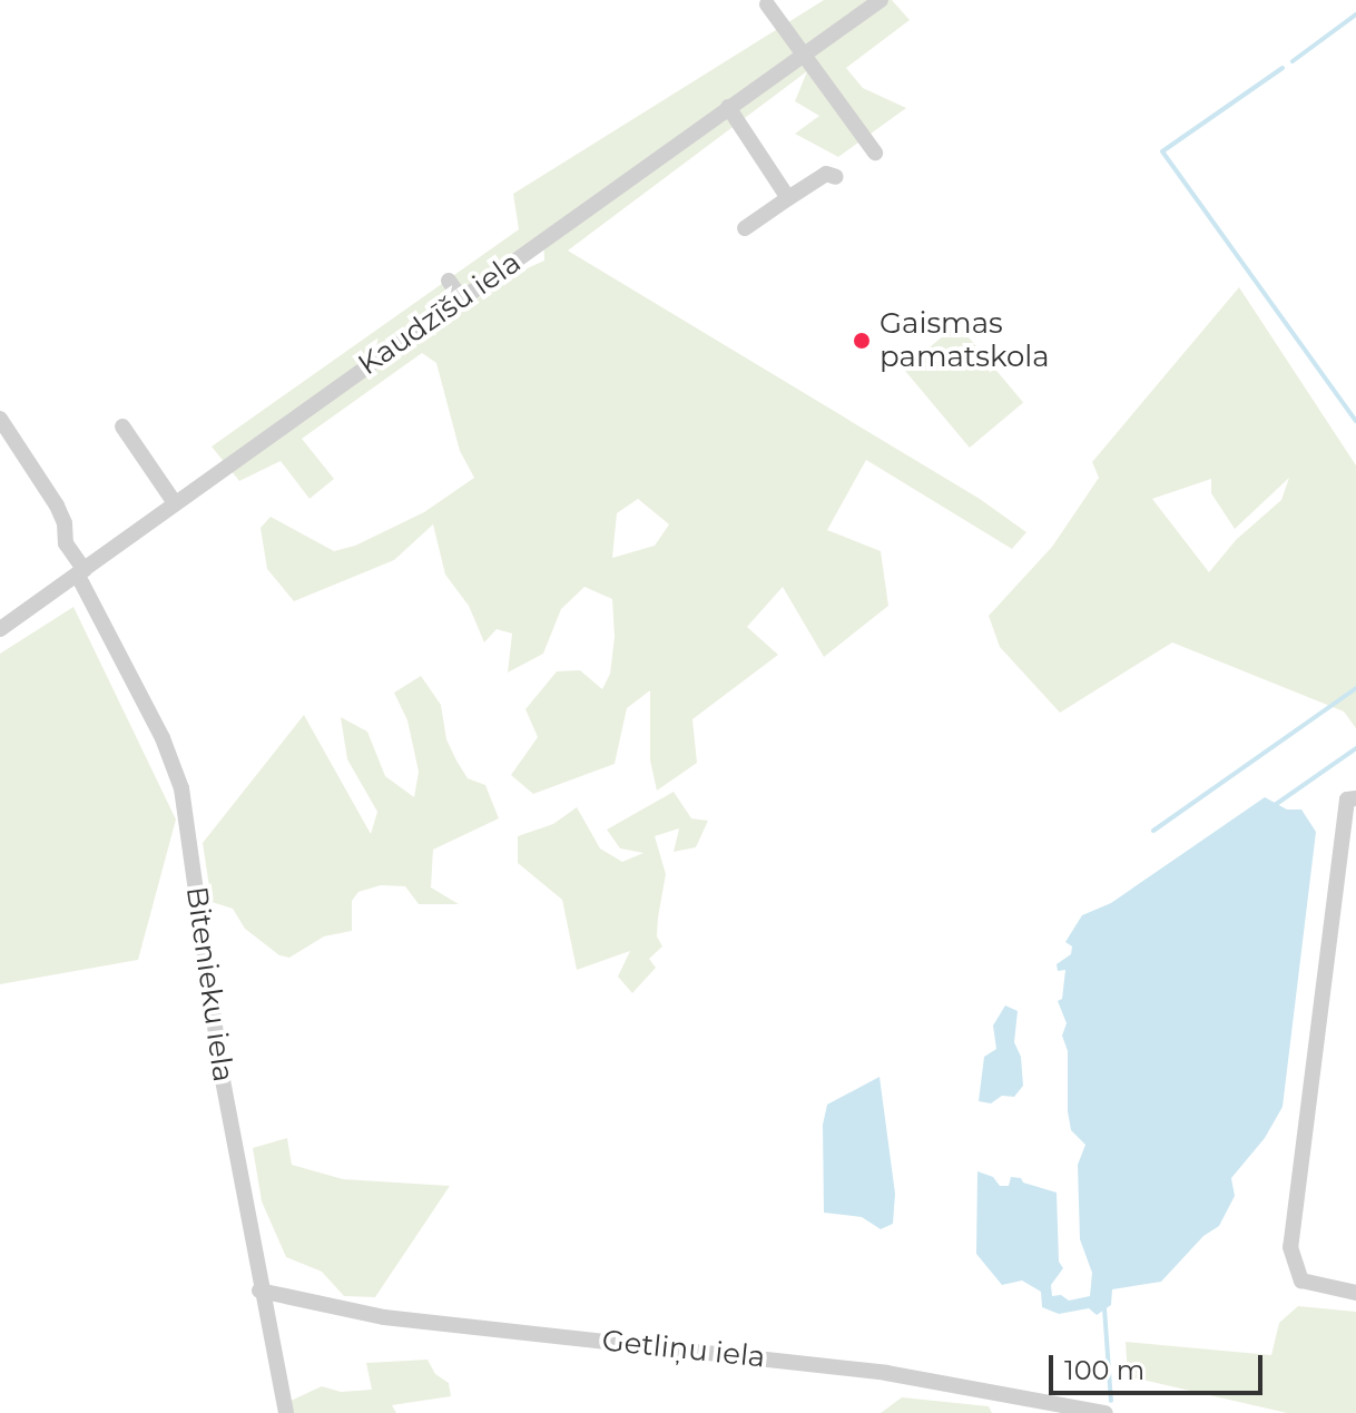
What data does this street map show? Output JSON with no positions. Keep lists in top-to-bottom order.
{
  "streets": {
    "street": ["Kaudzīšu iela", "Bitenieku iela", "Getliņu iela"]
  },
  "crossings": [
    ["Kaudzīšu iela", "Bitenieku iela"],
    ["Bitenieku iela", "Getliņu iela"]
  ],
  "places": ["Gaismas pamatskola"],
  "scale_bar": "100 m"
}
